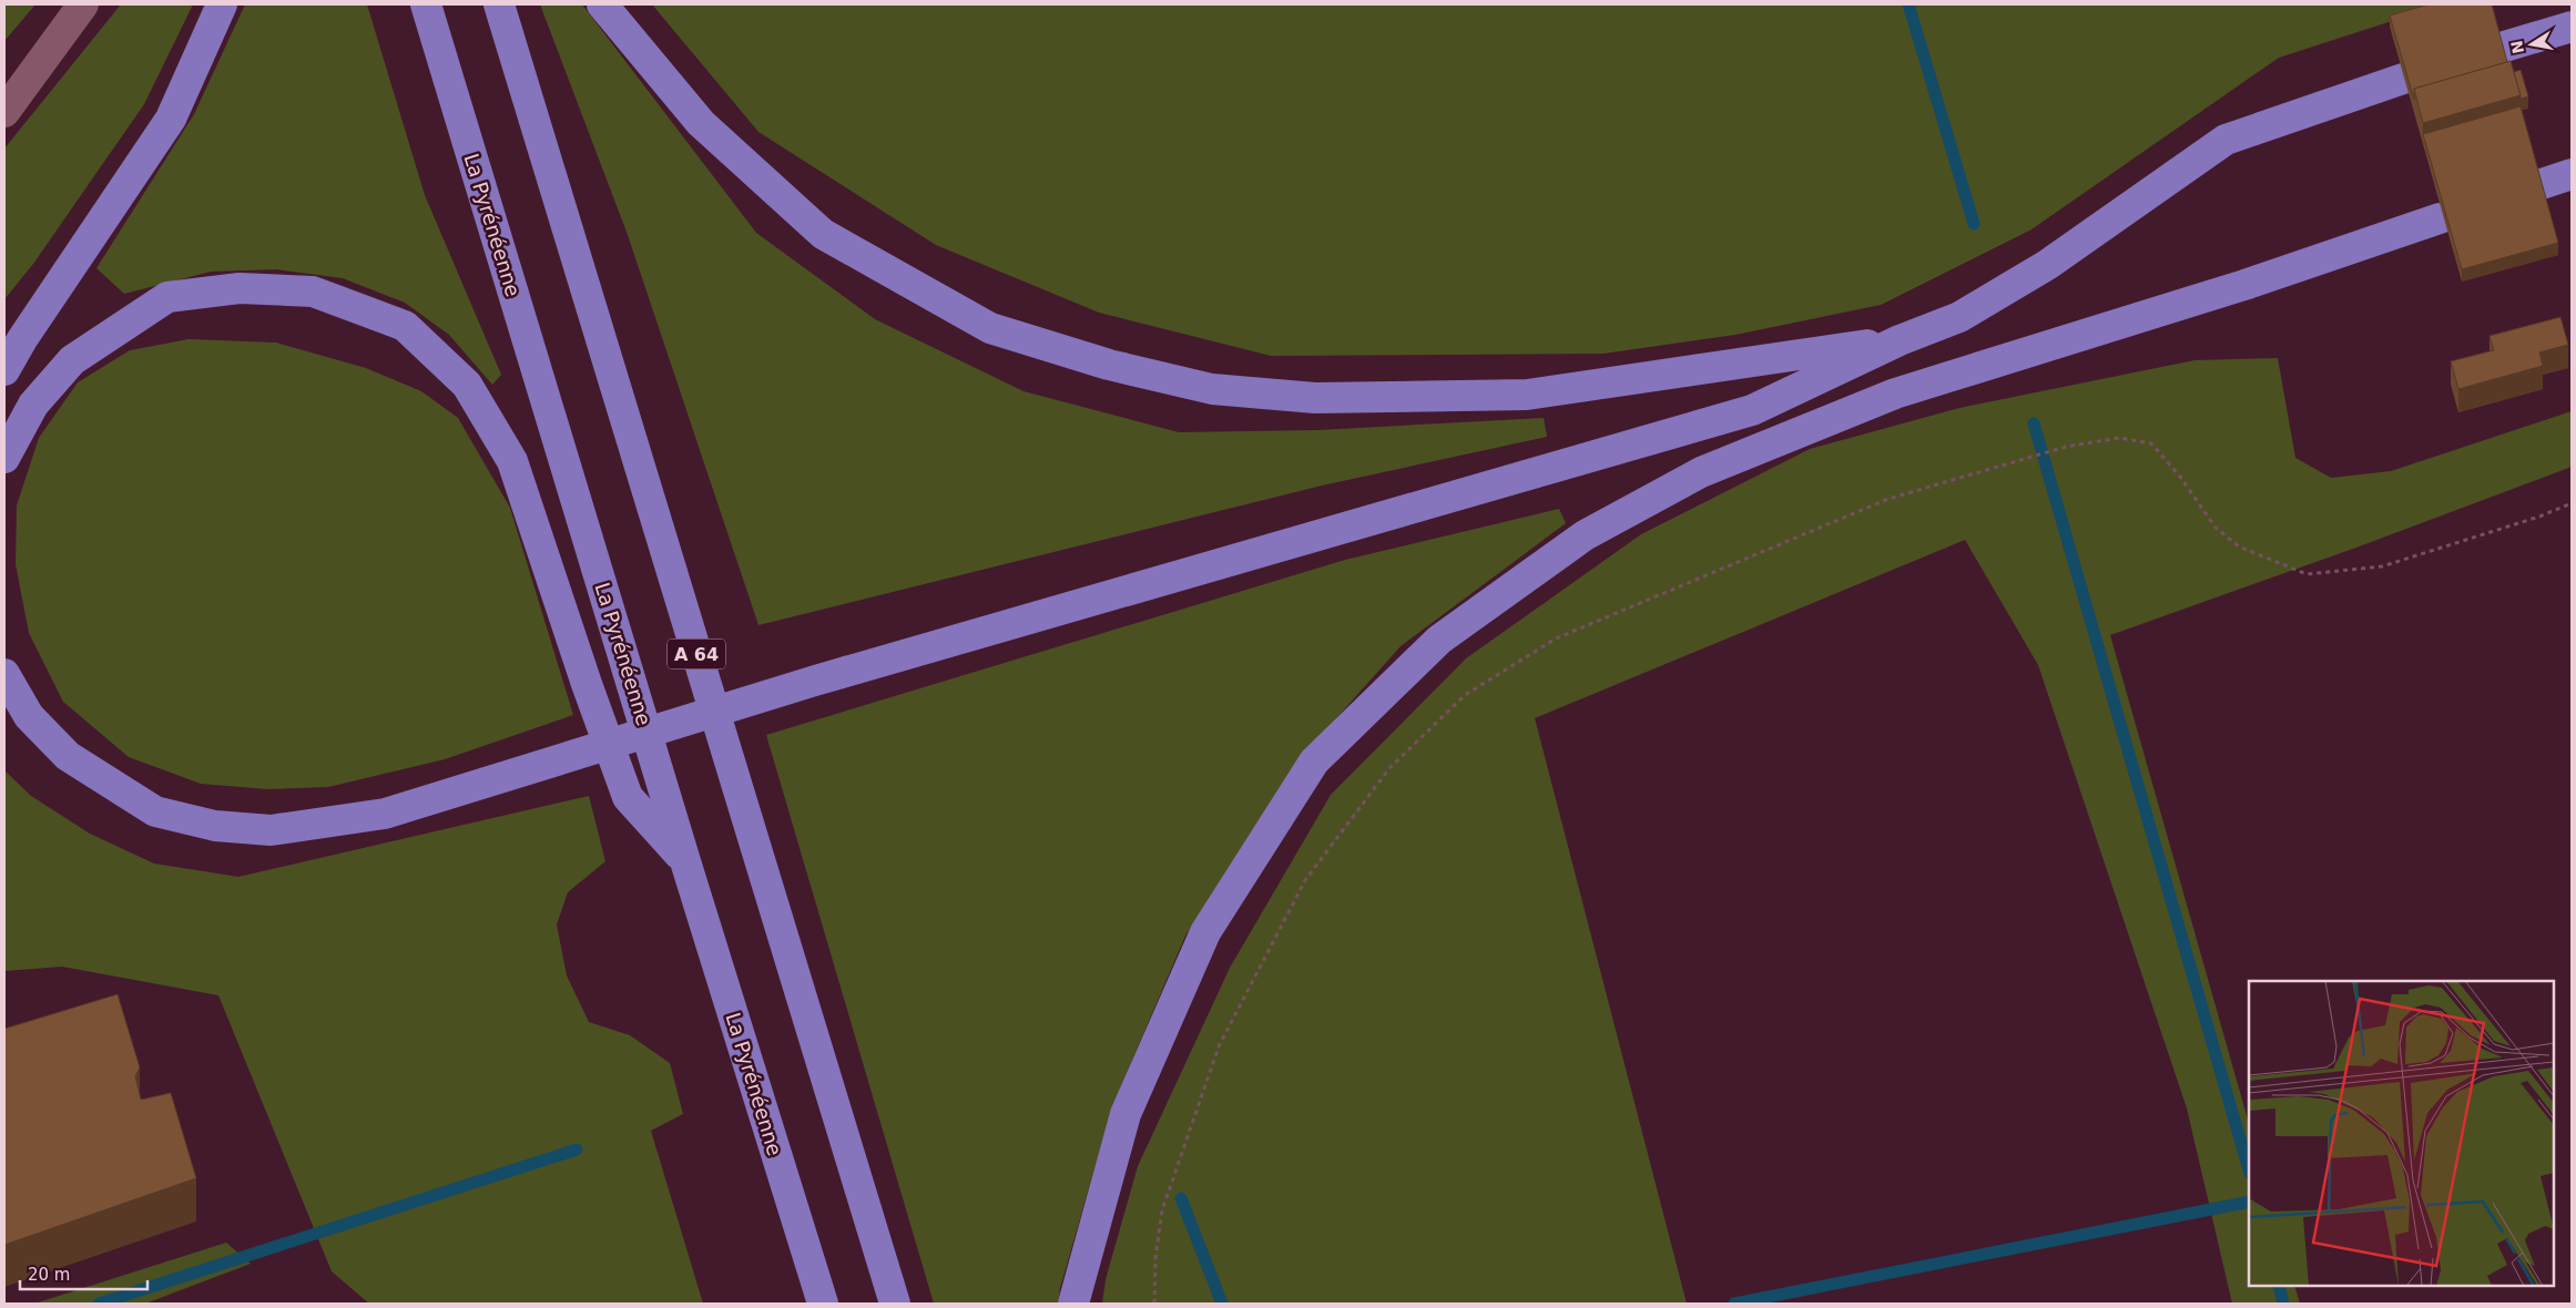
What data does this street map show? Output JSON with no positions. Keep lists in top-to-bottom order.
{
  "streets": {
    "highway": ["La Pyrénéenne", "A 64"]
  },
  "scale_bar": "20 m",
  "north": "left"
}
